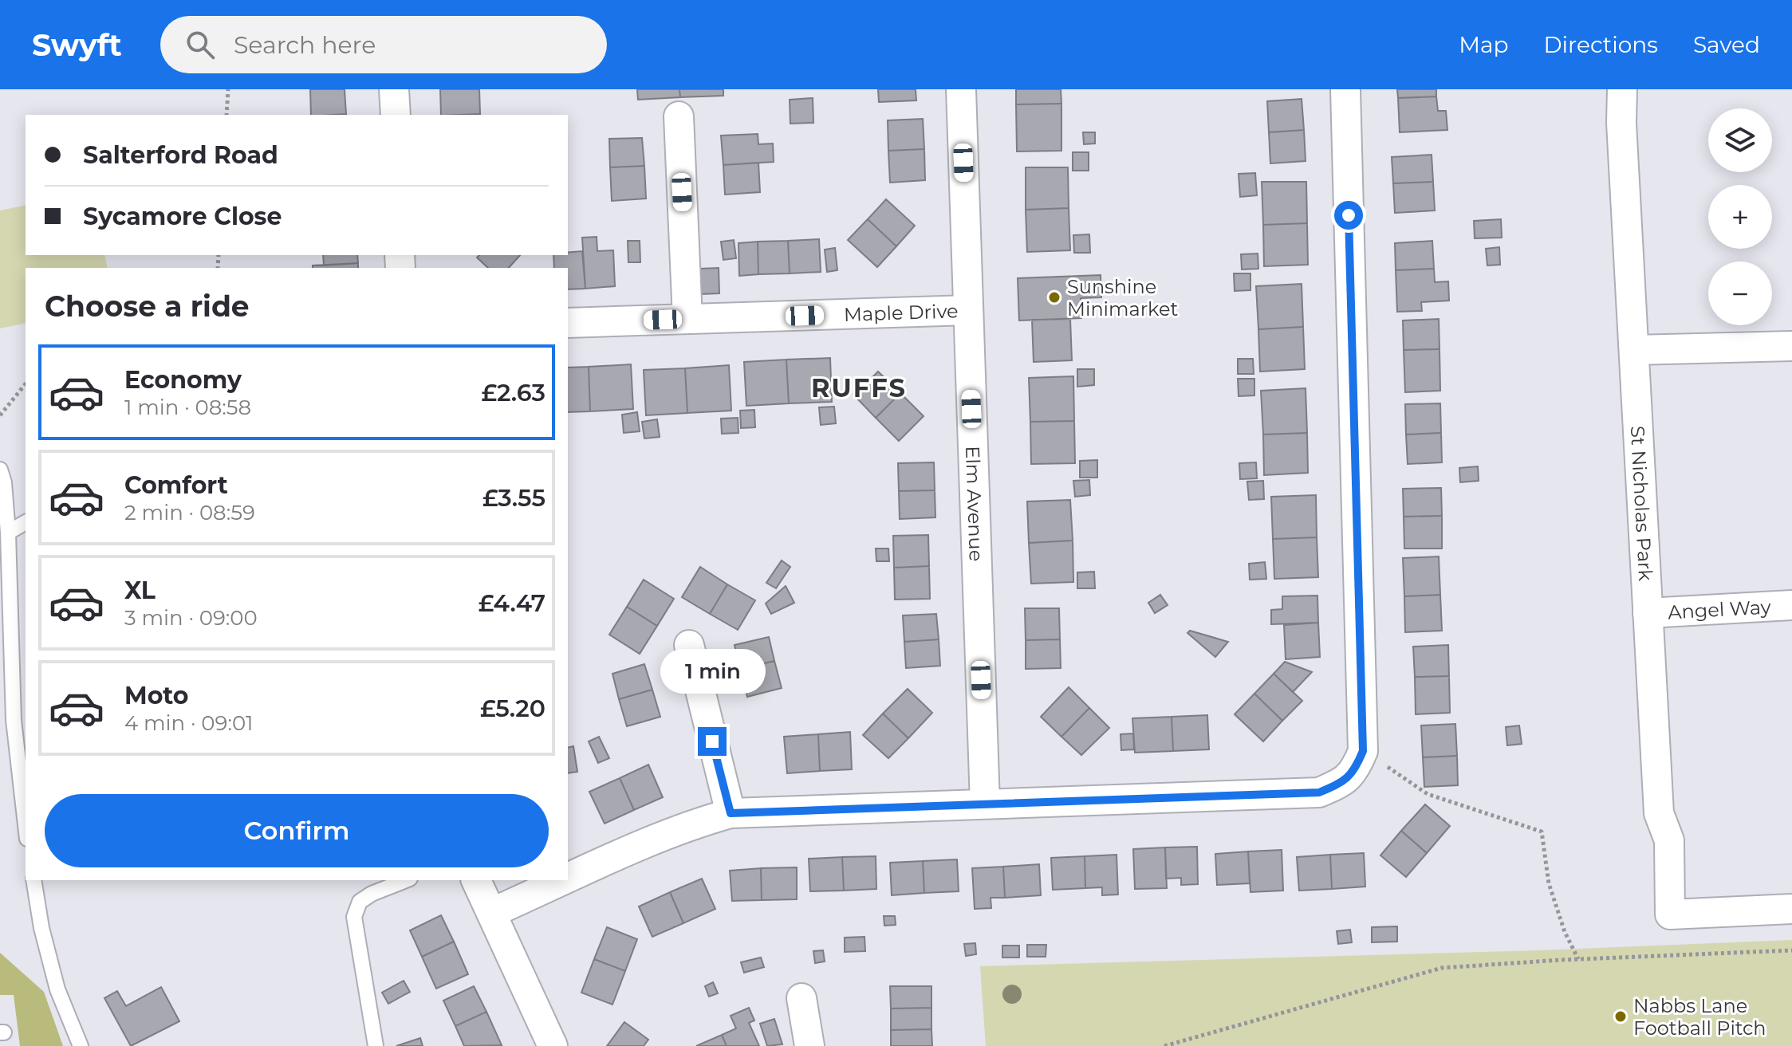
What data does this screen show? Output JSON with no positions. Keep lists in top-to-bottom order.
{
  "streets": {
    "street": [
      "Maple Drive",
      "St Nicholas Park",
      "Elm Avenue",
      "Angel Way"
    ]
  },
  "crossings": [
    ["Maple Drive", "Elm Avenue"],
    ["St Nicholas Park", "Angel Way"]
  ],
  "districts": ["RUFFS"],
  "places": ["Sunshine Minimarket", "Nabbs Lane Football Pitch"],
  "page": {
    "header": "Swyft",
    "search": "Search here",
    "nav": ["Map", "Directions", "Saved"],
    "map_buttons": ["+", "−"],
    "banner": ["Salterford Road", "Sycamore Close"],
    "heading": "Choose a ride",
    "list": [
      {
        "name": "Economy",
        "note": "1 min · 08:58",
        "value": "£2.63"
      },
      {
        "name": "Comfort",
        "note": "2 min · 08:59",
        "value": "£3.55"
      },
      {
        "name": "XL",
        "note": "3 min · 09:00",
        "value": "£4.47"
      },
      {
        "name": "Moto",
        "note": "4 min · 09:01",
        "value": "£5.20"
      }
    ],
    "bubble": "1 min",
    "buttons": "Confirm"
  }
}
